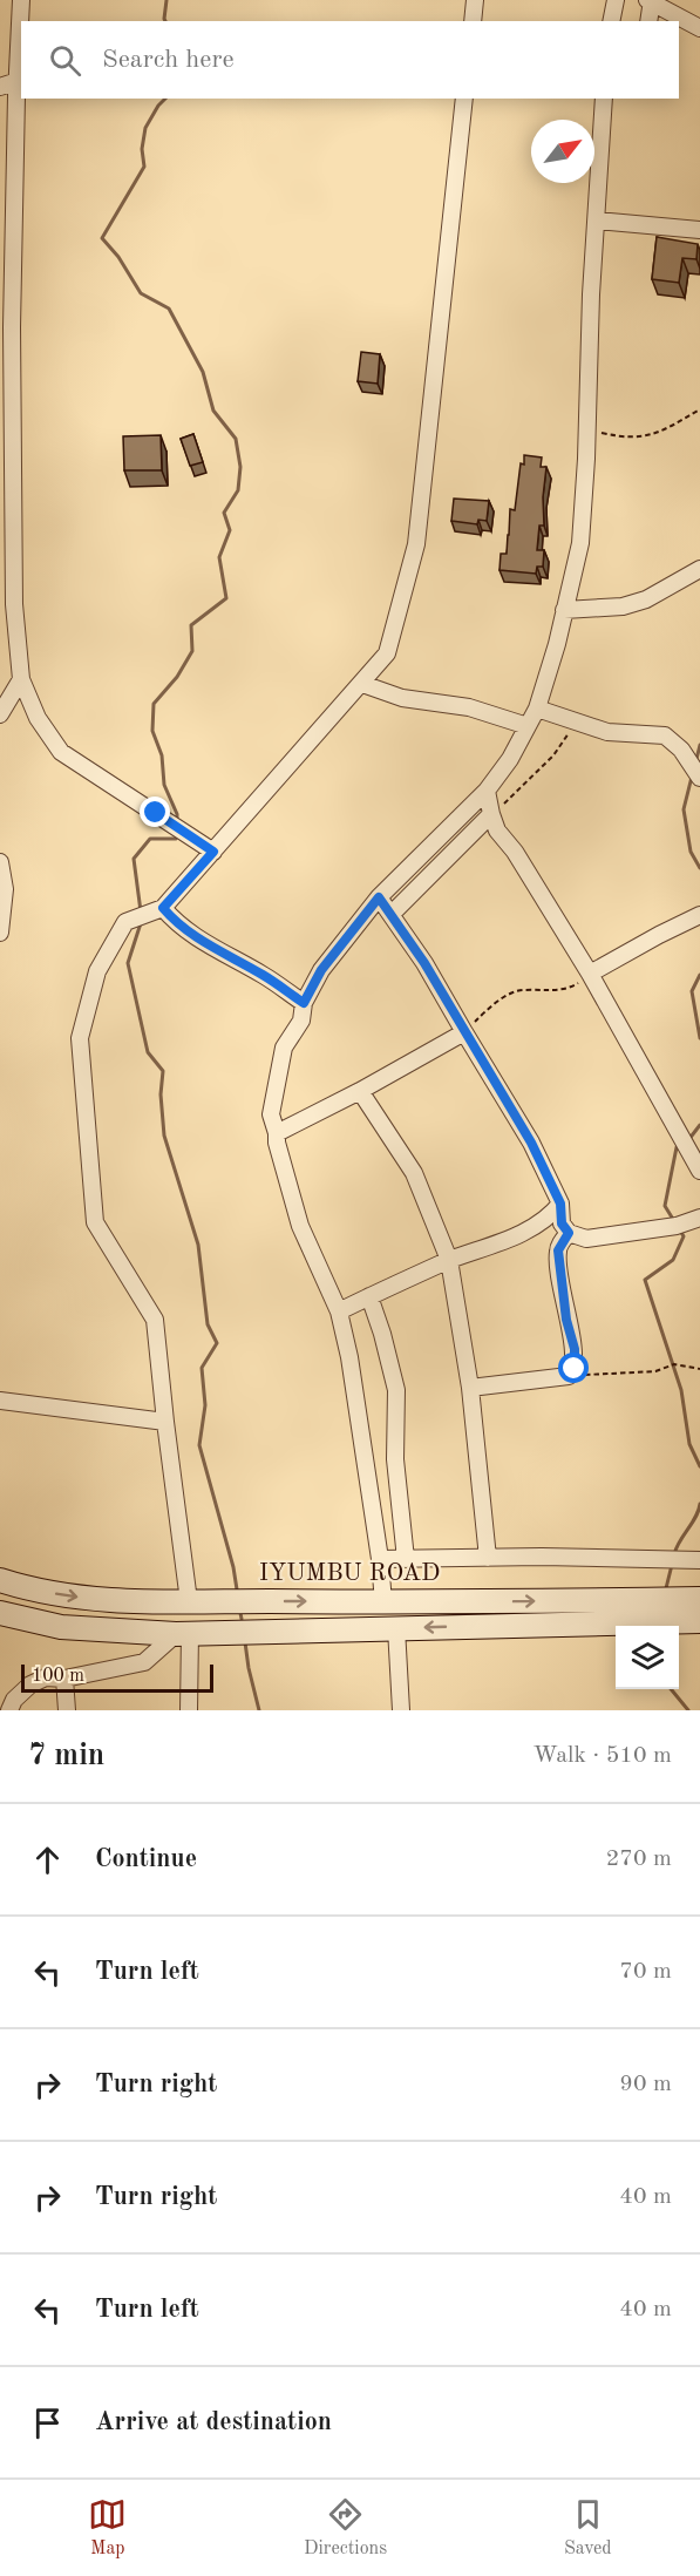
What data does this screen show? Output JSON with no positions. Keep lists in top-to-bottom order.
{
  "streets": {
    "main road": ["IYUMBU ROAD"]
  },
  "scale_bar": "100 m",
  "north": "top right",
  "page": {
    "search": "Search here",
    "scale": "100 m",
    "heading": ["7 min", "Walk · 510 m"],
    "list": [
      ["Continue", "270 m"],
      ["Turn left", "70 m"],
      ["Turn right", "90 m"],
      ["Turn right", "40 m"],
      ["Turn left", "40 m"],
      "Arrive at destination"
    ],
    "nav": ["Map", "Directions", "Saved"]
  }
}
